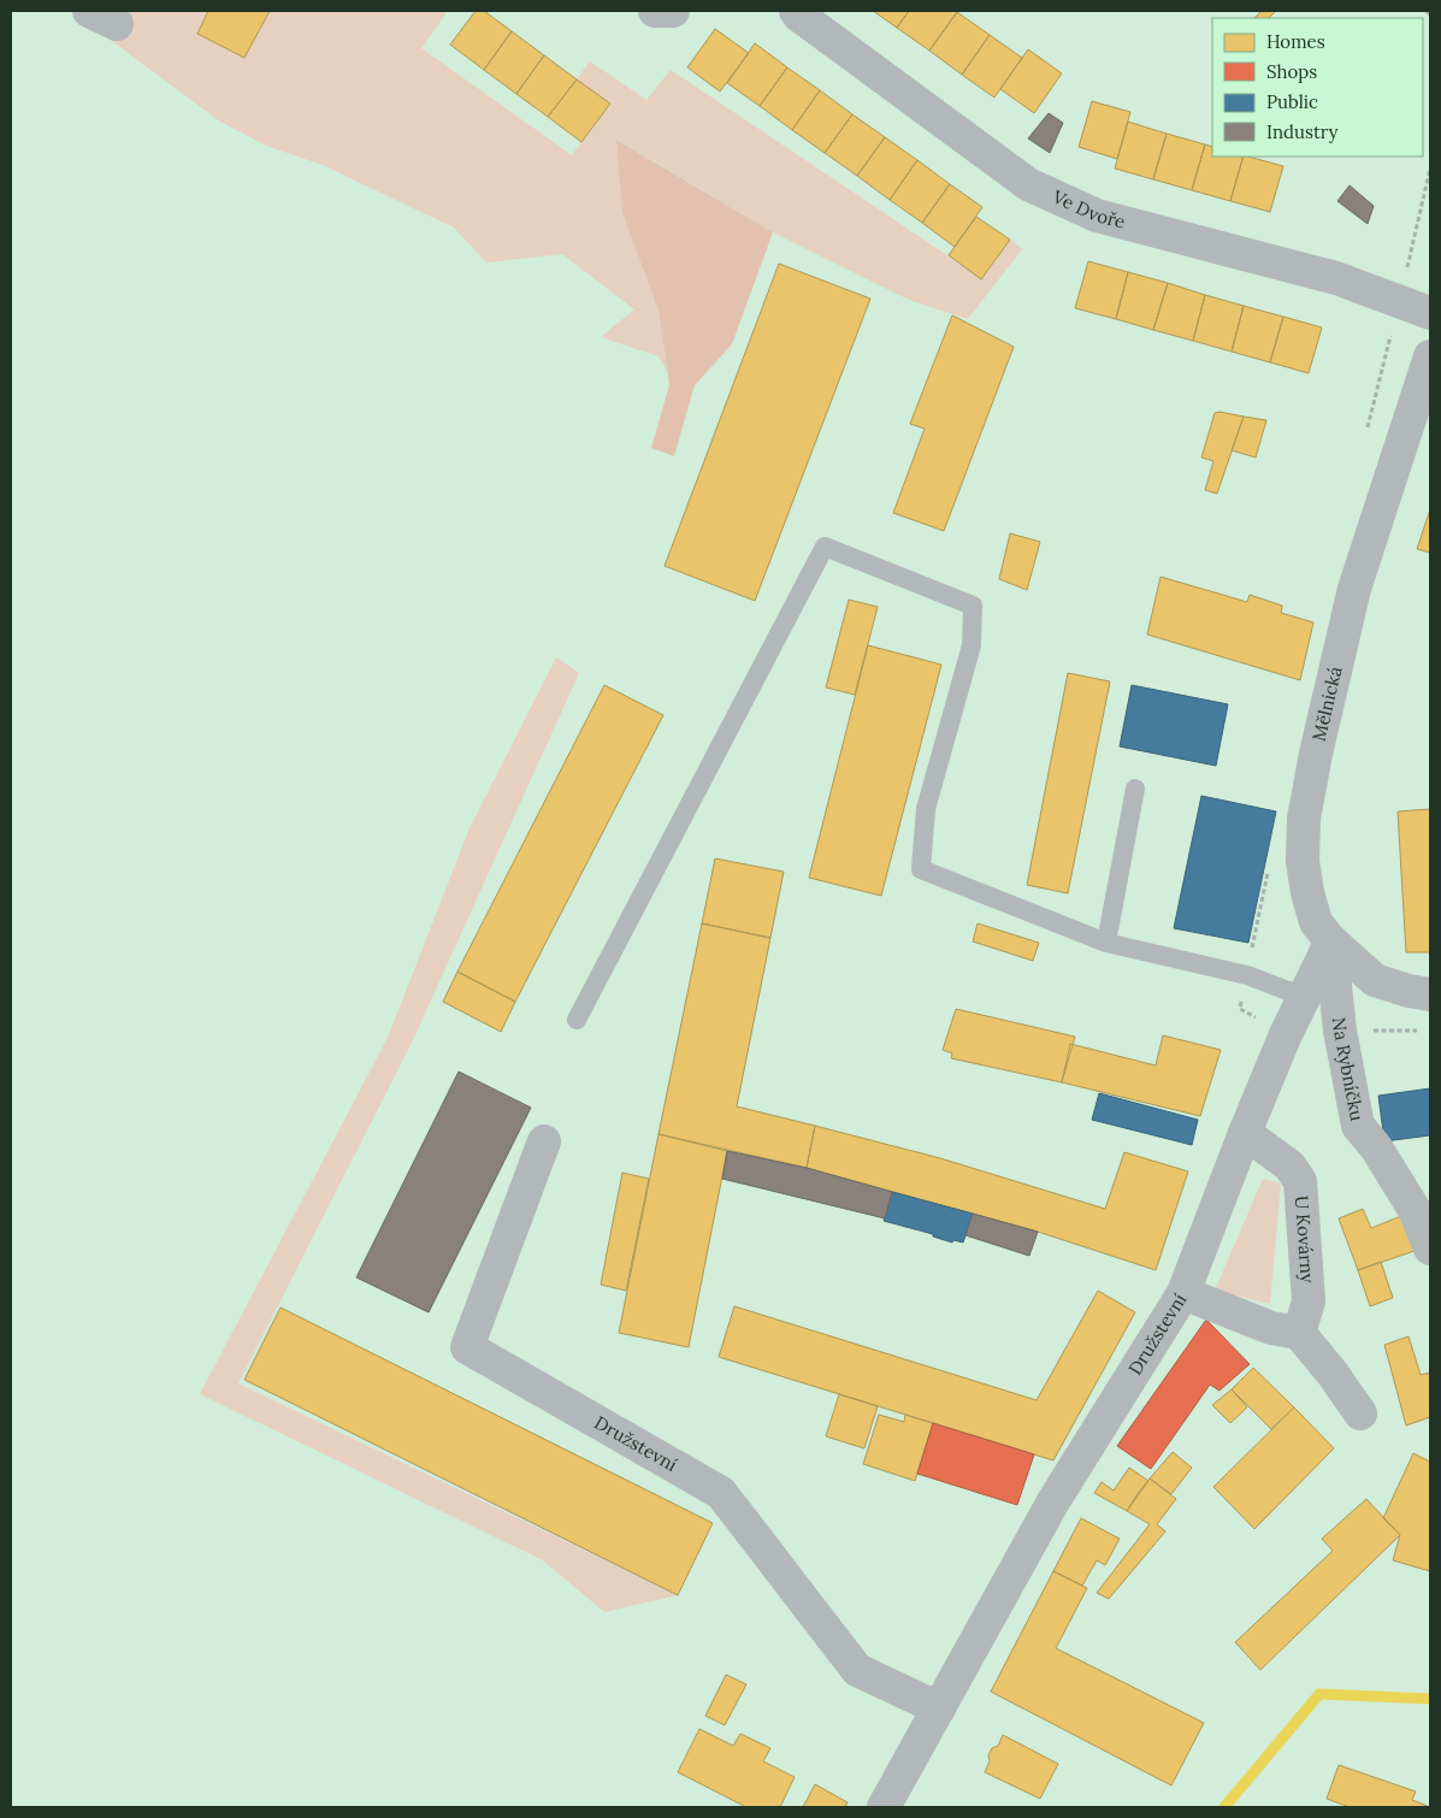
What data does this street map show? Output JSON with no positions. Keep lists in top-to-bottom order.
{
  "streets": {
    "street": [
      "Ve Dvoře",
      "Mělnická",
      "Na Rybníčku",
      "U Kovárny",
      "Družstevní"
    ]
  },
  "crossings": [
    ["Mělnická", "Na Rybníčku"],
    ["Mělnická", "Družstevní"],
    ["Na Rybníčku", "Družstevní"],
    ["U Kovárny", "Družstevní"]
  ],
  "legend": [
    "Homes",
    "Shops",
    "Public",
    "Industry"
  ]
}
